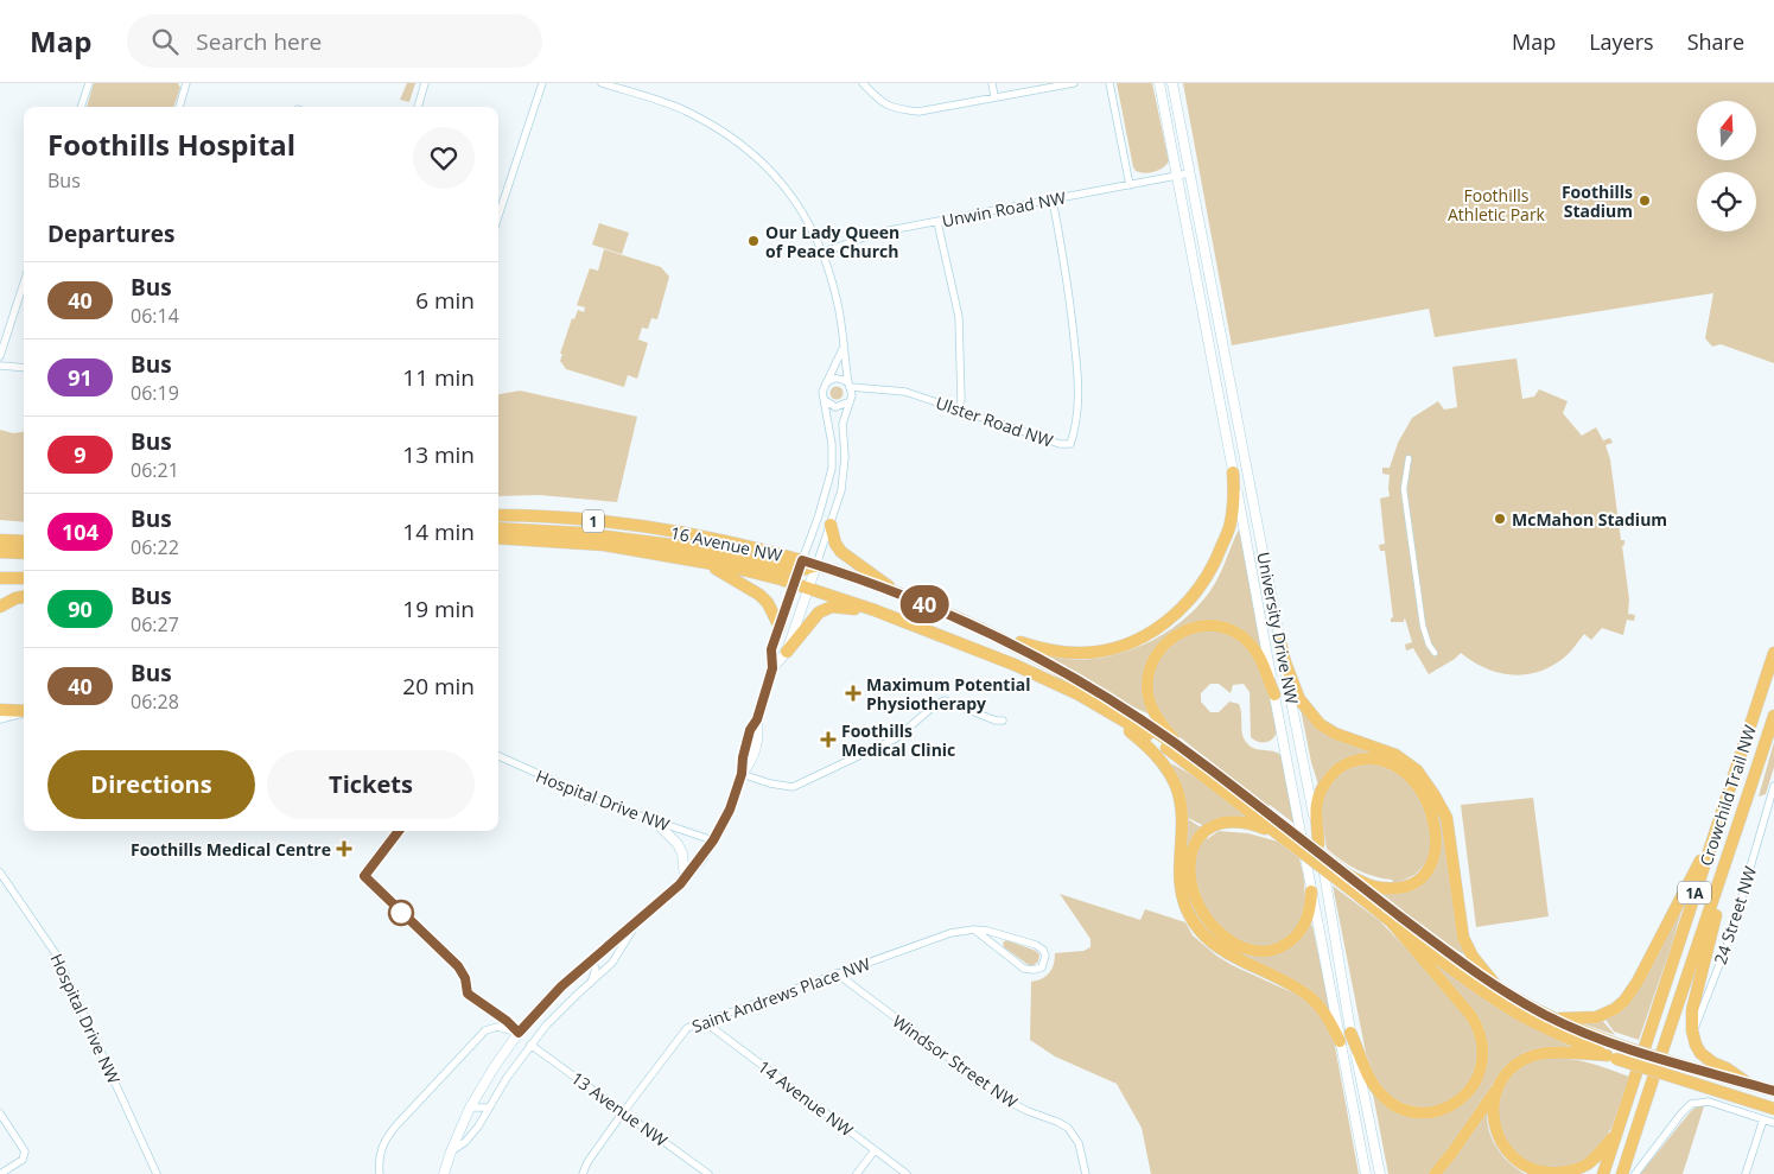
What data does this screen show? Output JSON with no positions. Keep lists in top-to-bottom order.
{
  "streets": {
    "highway": [
      "1",
      "16 Avenue NW",
      "Crowchild Trail NW",
      "1A"
    ],
    "street": [
      "Unwin Road NW",
      "Ulster Road NW",
      "University Drive NW",
      "Hospital Drive NW",
      "24 Street NW",
      "Saint Andrews Place NW",
      "Windsor Street NW",
      "14 Avenue NW",
      "13 Avenue NW"
    ]
  },
  "crossings": [
    ["Unwin Road NW", "Ulster Road NW"],
    ["Unwin Road NW", "University Drive NW"],
    ["Saint Andrews Place NW", "Windsor Street NW"],
    ["Saint Andrews Place NW", "14 Avenue NW"],
    ["Saint Andrews Place NW", "13 Avenue NW"]
  ],
  "parks": ["Foothills Athletic Park"],
  "places": {
    "other": ["Foothills Stadium", "Our Lady Queen of Peace Church", "McMahon Stadium"],
    "health": ["Maximum Potential Physiotherapy", "Foothills Medical Clinic", "Foothills Medical Centre"]
  },
  "lines": ["bus line 40"],
  "north": "top",
  "page": {
    "header": "Map",
    "search": "Search here",
    "nav": ["Map", "Layers", "Share"],
    "on_map": "40",
    "heading": [
      ["Foothills Hospital", "Bus"],
      "Departures"
    ],
    "list": [
      {
        "mark": "40",
        "name": "Bus",
        "note": "06:14",
        "value": "6 min"
      },
      {
        "mark": "91",
        "name": "Bus",
        "note": "06:19",
        "value": "11 min"
      },
      {
        "mark": "9",
        "name": "Bus",
        "note": "06:21",
        "value": "13 min"
      },
      {
        "mark": "104",
        "name": "Bus",
        "note": "06:22",
        "value": "14 min"
      },
      {
        "mark": "90",
        "name": "Bus",
        "note": "06:27",
        "value": "19 min"
      },
      {
        "mark": "40",
        "name": "Bus",
        "note": "06:28",
        "value": "20 min"
      }
    ],
    "buttons": ["Directions", "Tickets"]
  }
}
